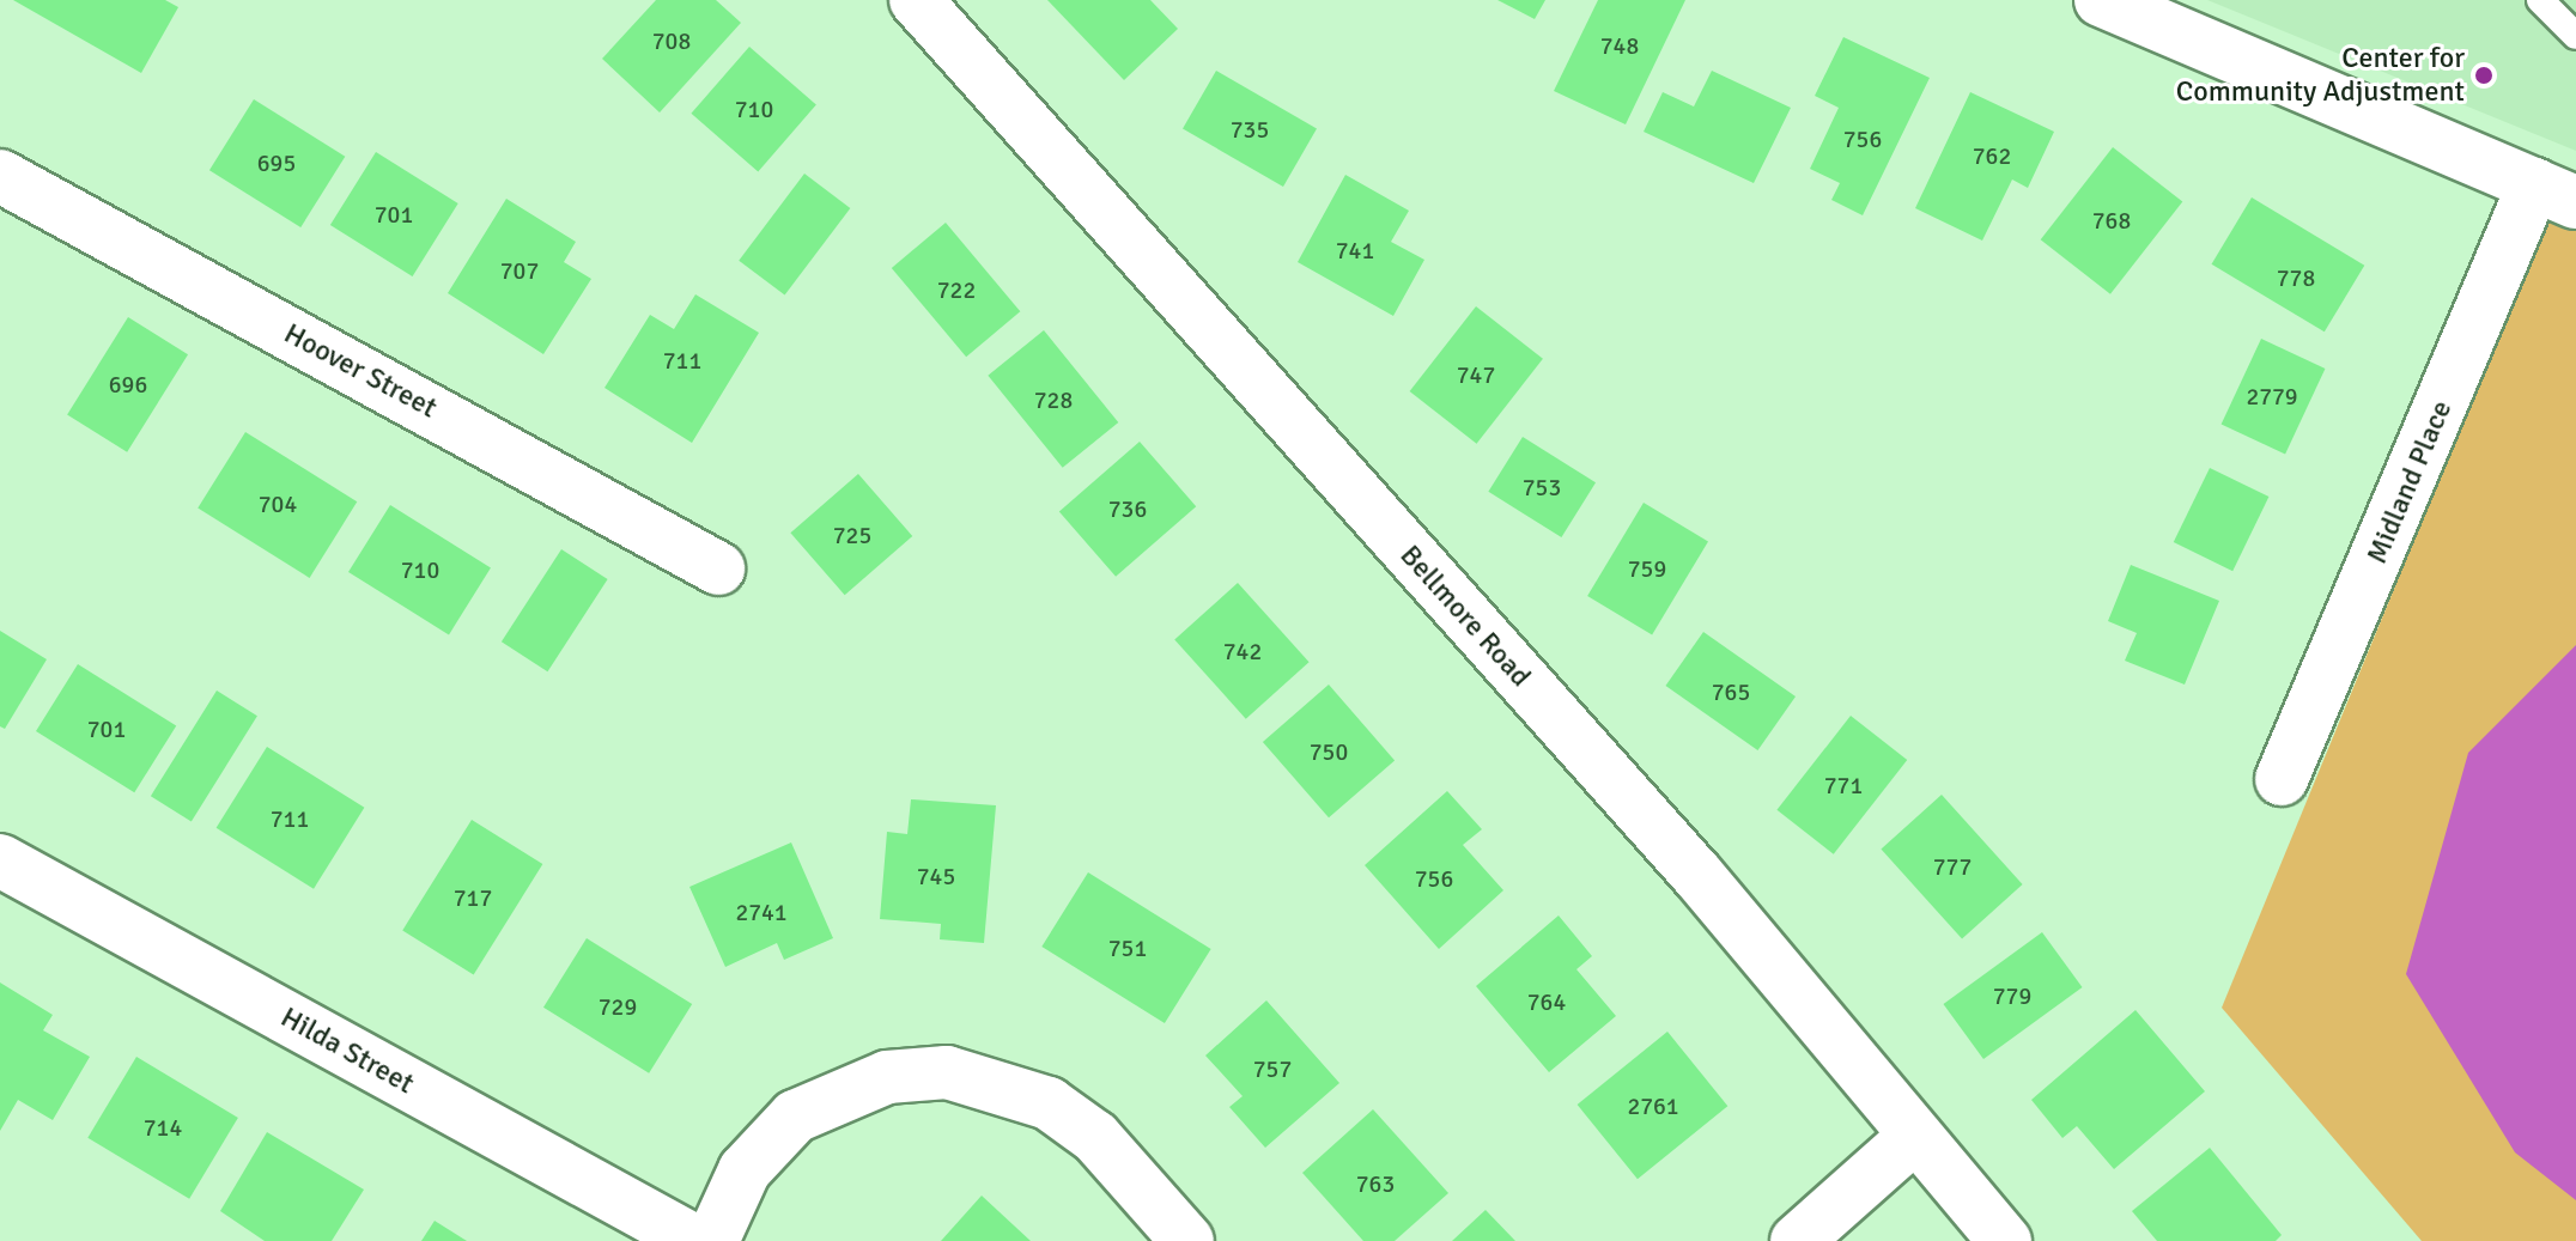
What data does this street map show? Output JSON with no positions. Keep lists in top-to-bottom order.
{
  "streets": {
    "street": [
      "Hoover Street",
      "Midland Place",
      "Bellmore Road",
      "Hilda Street"
    ]
  },
  "places": ["Center for Community Adjustment"],
  "house_numbers": [
    "708",
    "748",
    "710",
    "735",
    "756",
    "762",
    "695",
    "701",
    "768",
    "741",
    "707",
    "778",
    "722",
    "711",
    "747",
    "696",
    "2779",
    "728",
    "753",
    "704",
    "736",
    "725",
    "759",
    "710",
    "742",
    "765",
    "701",
    "750",
    "771",
    "711",
    "777",
    "745",
    "756",
    "717",
    "2741",
    "751",
    "779",
    "764",
    "729",
    "757",
    "2761",
    "714",
    "763"
  ]
}
